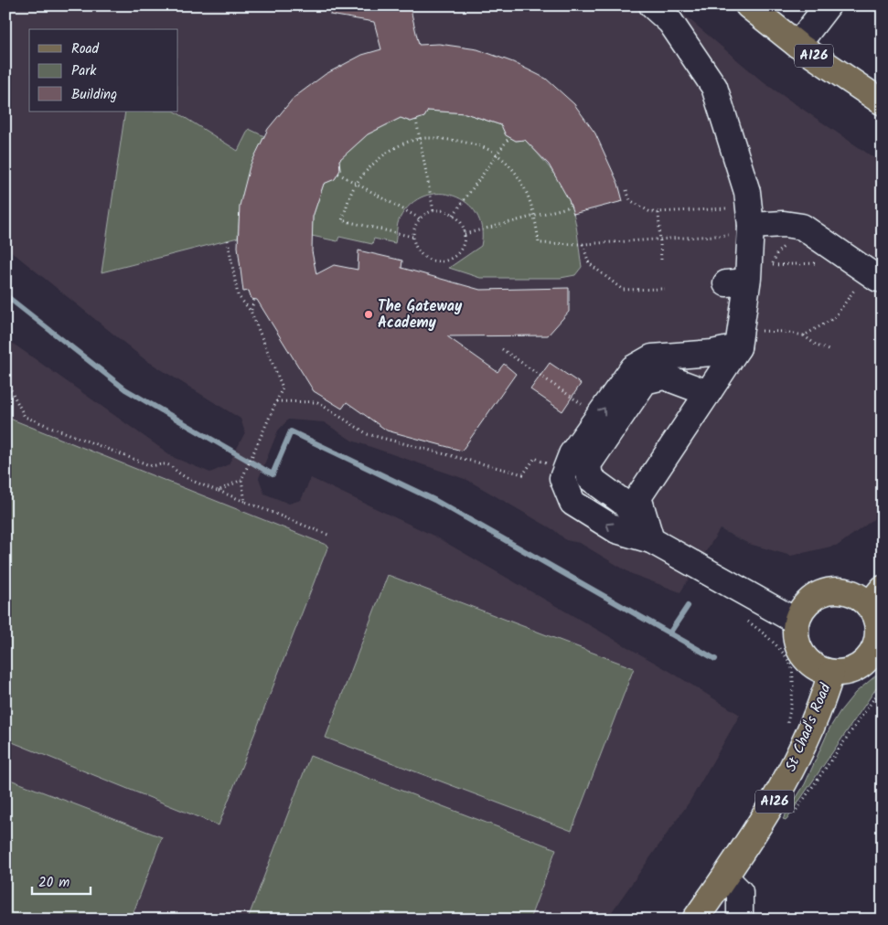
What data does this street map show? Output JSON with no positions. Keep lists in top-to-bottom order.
{
  "streets": {
    "main road": ["A126", "St Chad's Road"]
  },
  "places": ["The Gateway Academy"],
  "legend": ["Road", "Park", "Building"],
  "scale_bar": "20 m"
}
